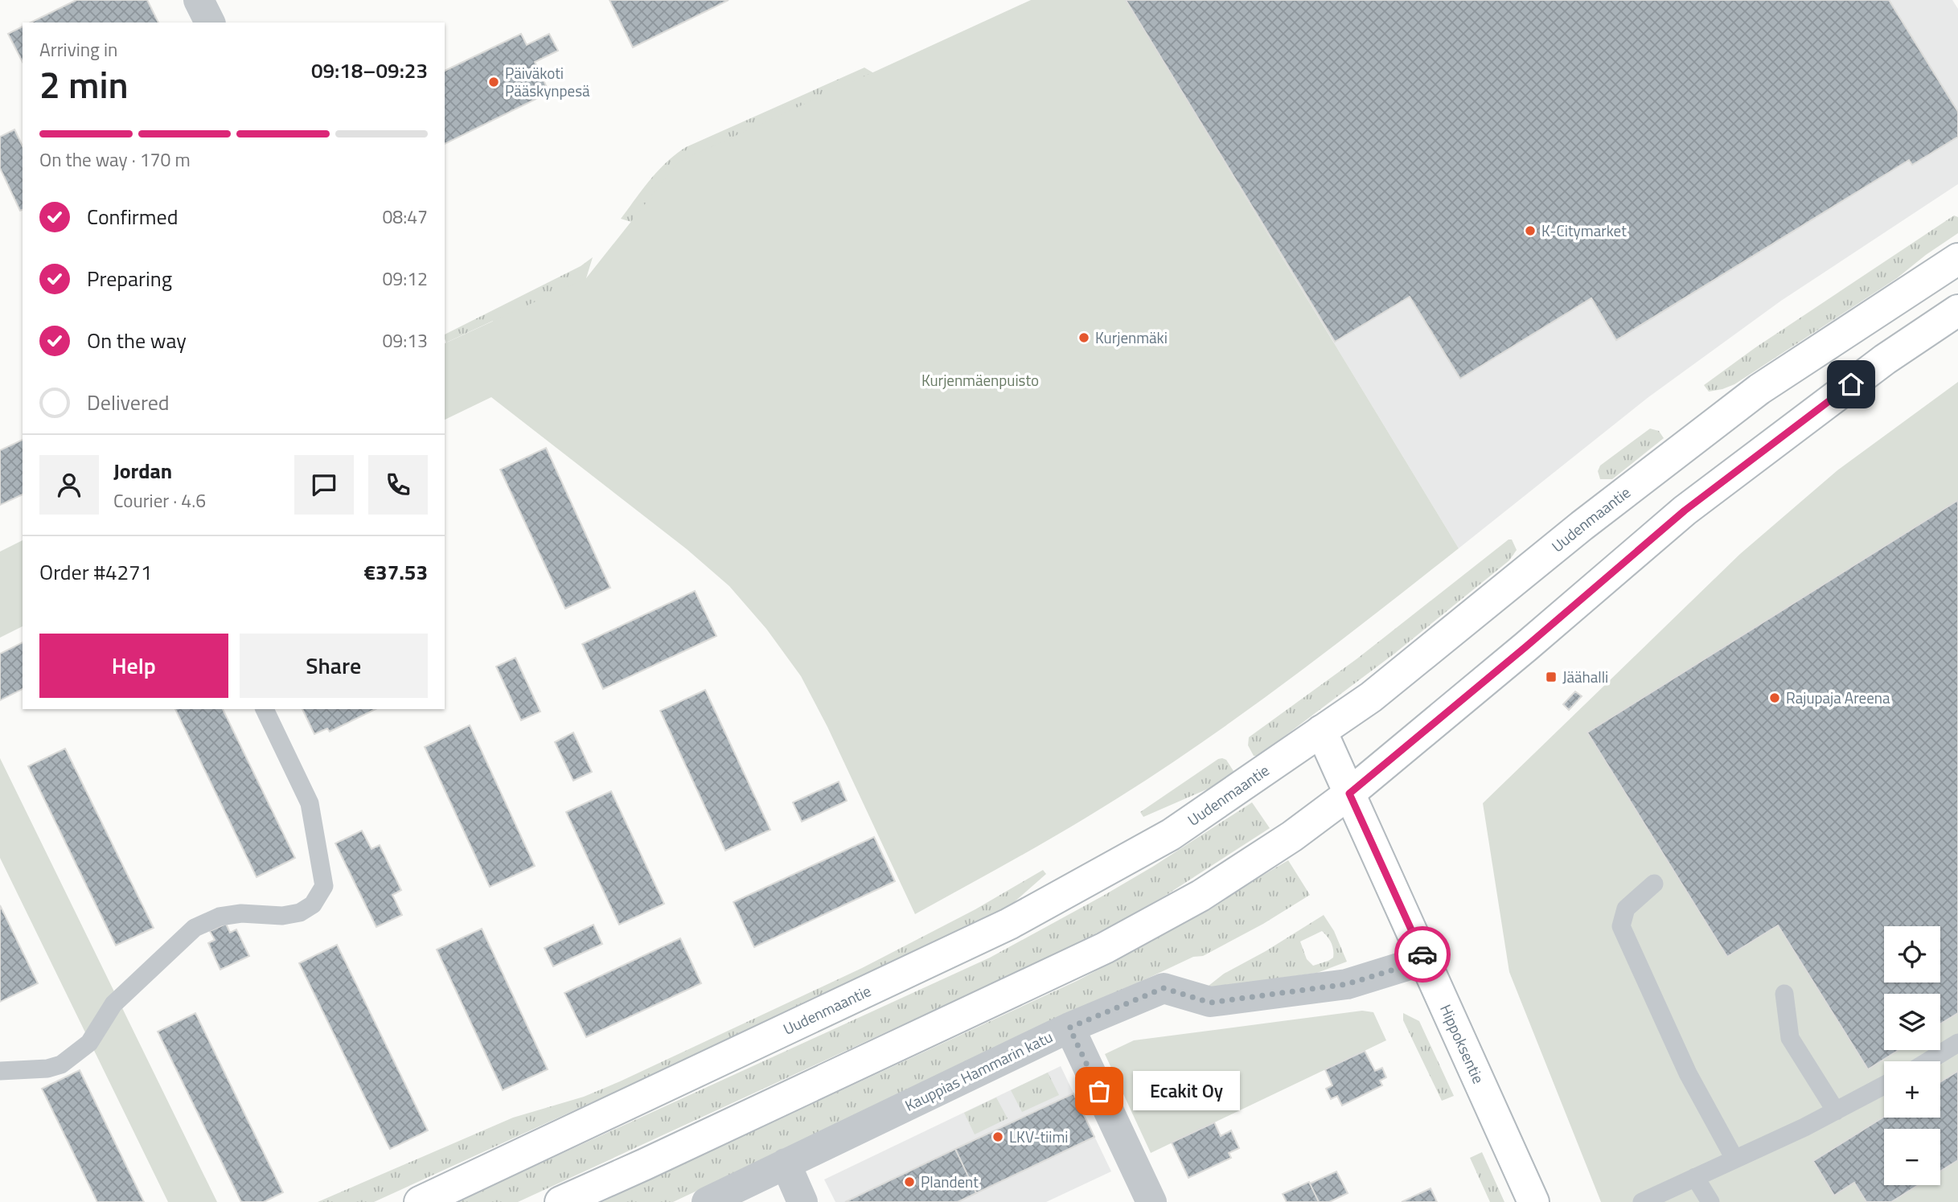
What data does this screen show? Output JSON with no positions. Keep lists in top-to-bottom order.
{
  "streets": {
    "main road": ["Uudenmaantie", "Hippoksentie"],
    "street": ["Kauppias Hammarin katu"]
  },
  "crossings": [
    ["Uudenmaantie", "Hippoksentie"],
    ["Hippoksentie", "Kauppias Hammarin katu"]
  ],
  "parks": ["Kurjenmäenpuisto"],
  "places": {
    "other": [
      "Päiväkoti Pääskynpesä",
      "K-Citymarket",
      "Kurjenmäki",
      "Rajupaja Areena",
      "Ecakit Oy",
      "LKV-tiimi",
      "Plandent"
    ],
    "transit": ["Jäähalli"]
  },
  "page": {
    "heading": ["2 min", "Arriving in", "09:18–09:23"],
    "panel": [
      "Jordan",
      "Courier · 4.6",
      "Order #4271",
      "€37.53"
    ],
    "bar": "On the way · 170 m",
    "list": [
      ["Confirmed", "08:47"],
      ["Preparing", "09:12"],
      ["On the way", "09:13"],
      "Delivered"
    ],
    "buttons": ["Help", "Share"],
    "map_buttons": ["+", "−"],
    "bubble": "Ecakit Oy"
  }
}
